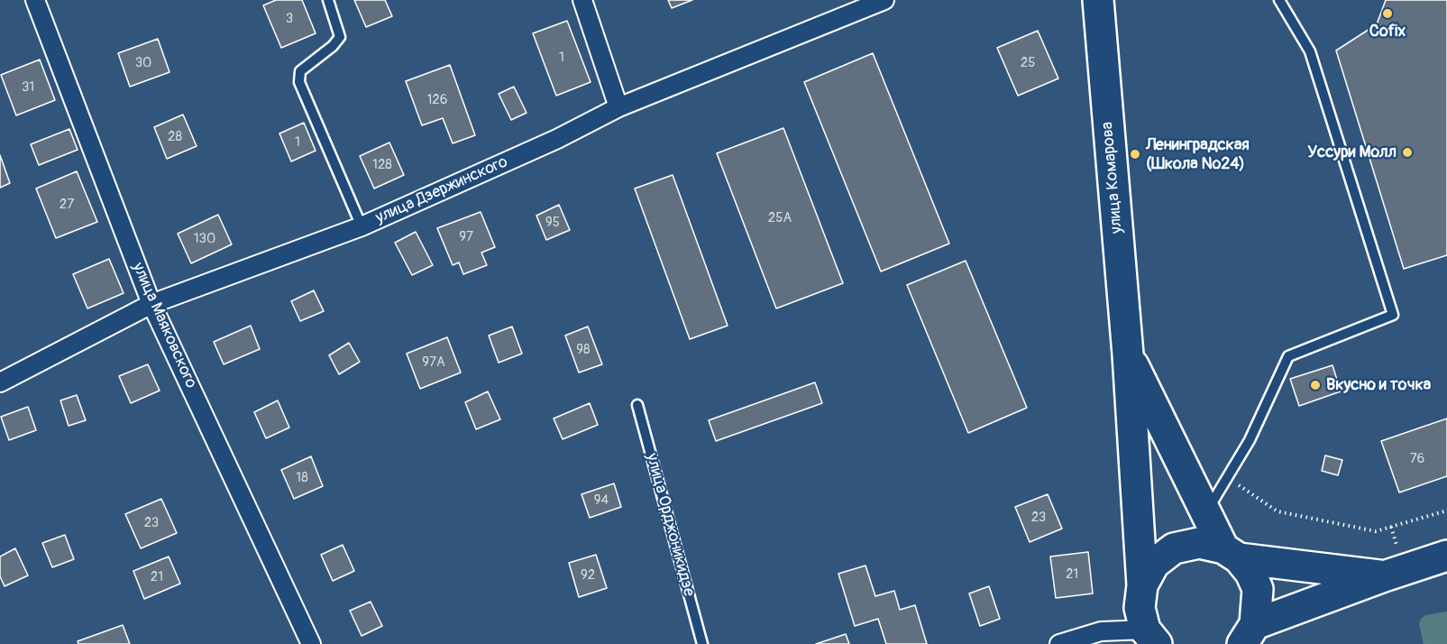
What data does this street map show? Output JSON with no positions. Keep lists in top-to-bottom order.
{
  "streets": {
    "highway": ["улица Комарова"],
    "street": ["улица Дзержинского", "улица Маяковского"],
    "lane": ["улица Орджоникидзе"]
  },
  "crossings": [
    ["улица Дзержинского", "улица Маяковского"]
  ],
  "places": [
    "Cofix",
    "Уссури Молл",
    "Ленинградская (Школа №24)",
    "Вкусно и точка"
  ],
  "house_numbers": [
    "3",
    "1",
    "30",
    "25",
    "31",
    "126",
    "28",
    "1",
    "128",
    "27",
    "25А",
    "95",
    "97",
    "130",
    "98",
    "97А",
    "76",
    "18",
    "94",
    "23",
    "23",
    "21",
    "92",
    "21"
  ]
}
